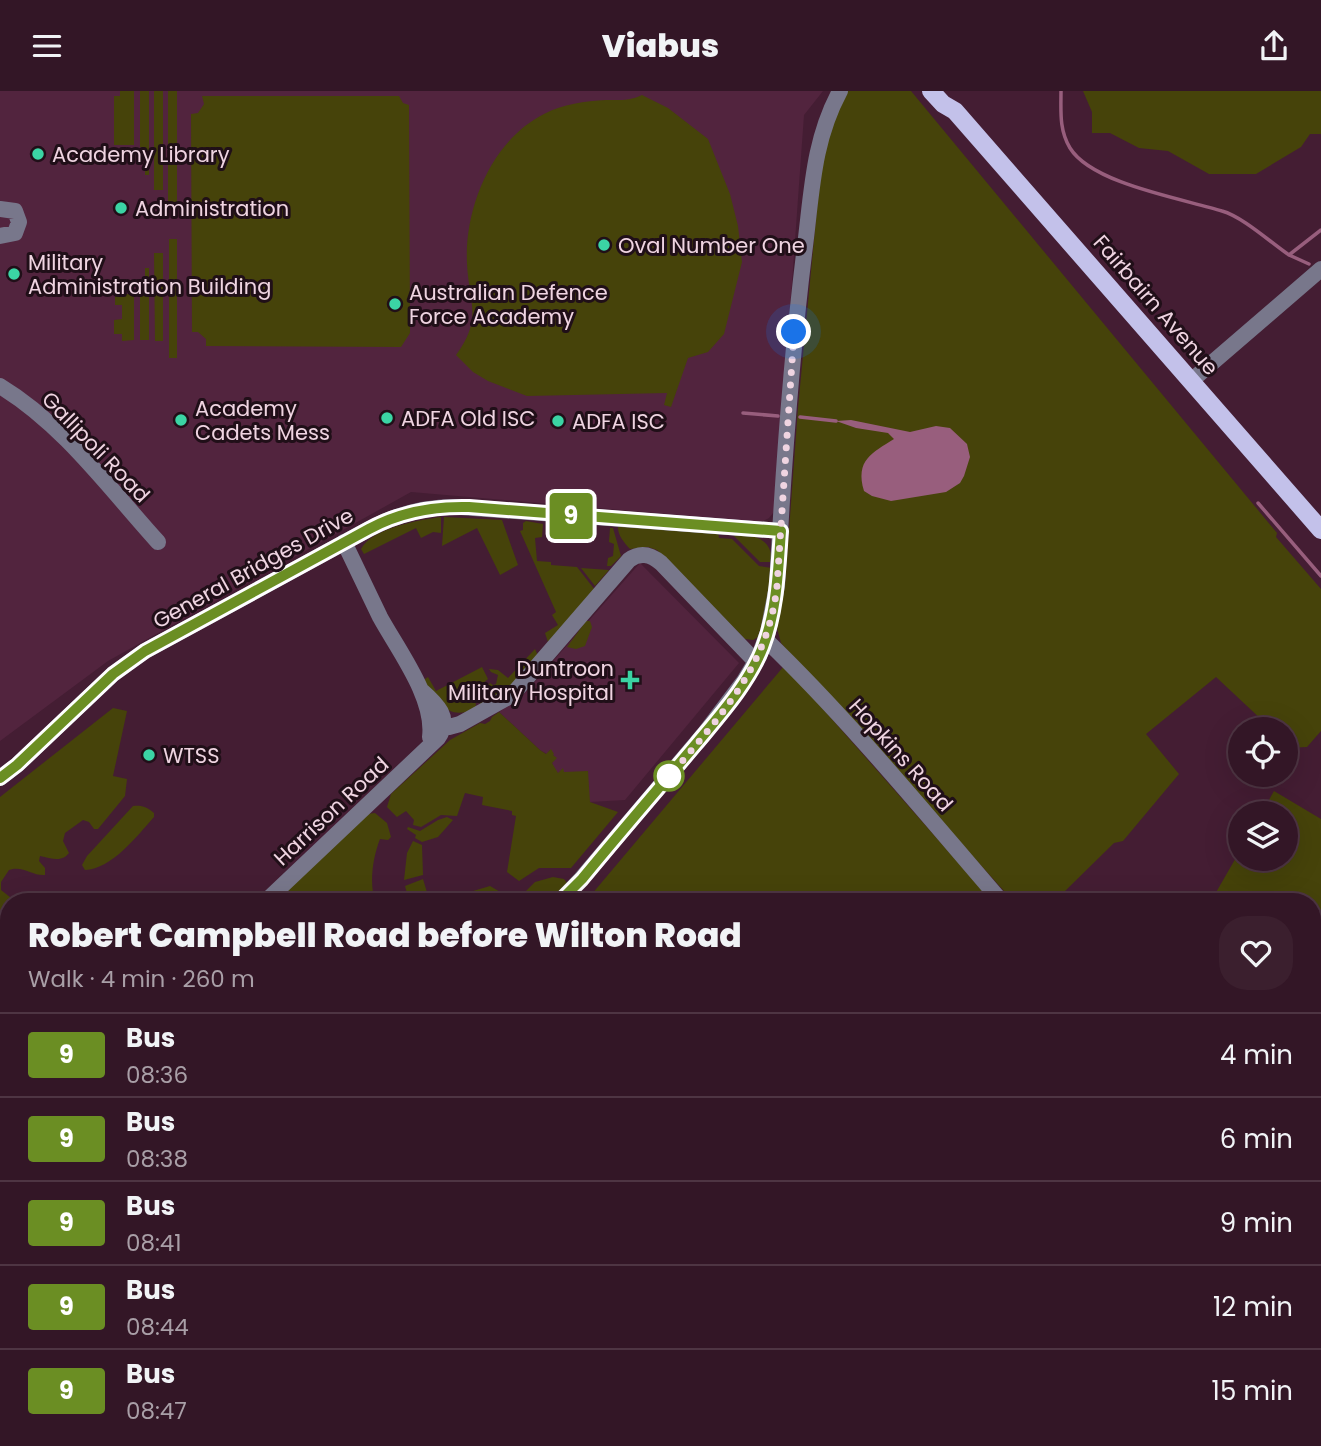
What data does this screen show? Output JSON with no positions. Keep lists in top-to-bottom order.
{
  "streets": {
    "main road": ["Fairbairn Avenue"],
    "street": [
      "Gallipoli Road",
      "General Bridges Drive",
      "Hopkins Road",
      "Harrison Road"
    ]
  },
  "places": {
    "other": [
      "Academy Library",
      "Administration",
      "Oval Number One",
      "Military Administration Building",
      "Australian Defence Force Academy",
      "ADFA Old ISC",
      "Academy Cadets Mess",
      "ADFA ISC",
      "WTSS"
    ],
    "health": ["Duntroon Military Hospital"]
  },
  "lines": ["bus line 9"],
  "page": {
    "header": "Viabus",
    "on_map": "9",
    "heading": ["Robert Campbell Road before Wilton Road", "Walk · 4 min · 260 m"],
    "list": [
      {
        "mark": "9",
        "name": "Bus",
        "note": "08:36",
        "value": "4 min"
      },
      {
        "mark": "9",
        "name": "Bus",
        "note": "08:38",
        "value": "6 min"
      },
      {
        "mark": "9",
        "name": "Bus",
        "note": "08:41",
        "value": "9 min"
      },
      {
        "mark": "9",
        "name": "Bus",
        "note": "08:44",
        "value": "12 min"
      },
      {
        "mark": "9",
        "name": "Bus",
        "note": "08:47",
        "value": "15 min"
      }
    ]
  }
}
